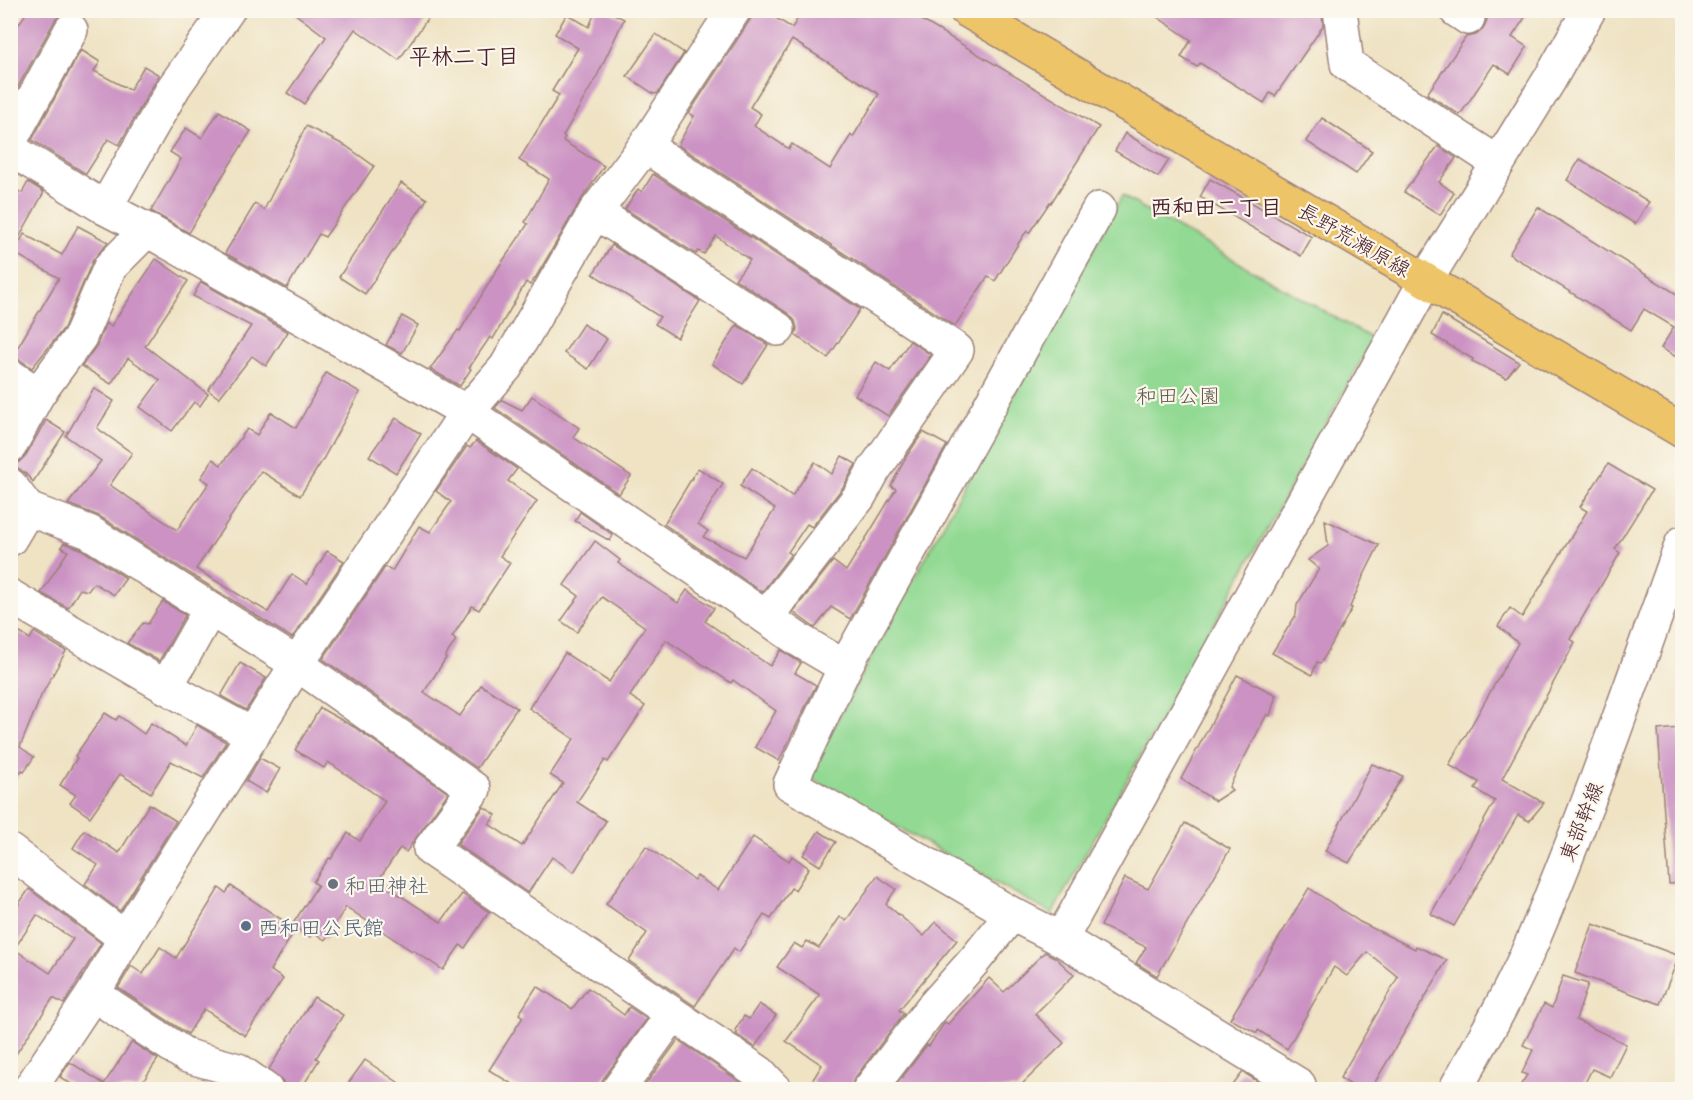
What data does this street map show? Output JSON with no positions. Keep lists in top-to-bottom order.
{
  "streets": {
    "main road": ["長野荒瀬原線"],
    "street": ["東部幹線"]
  },
  "districts": ["平林二丁目", "西和田二丁目"],
  "parks": ["和田公園"],
  "places": ["和田神社", "西和田公民館"]
}
